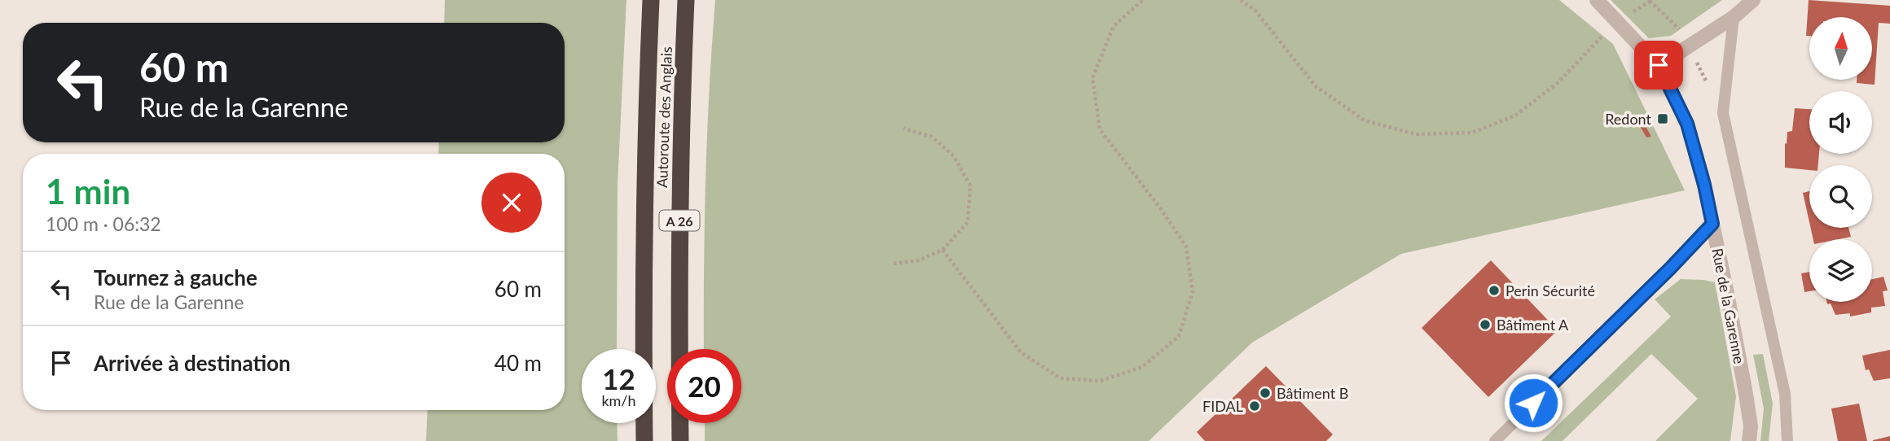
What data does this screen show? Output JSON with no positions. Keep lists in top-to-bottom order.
{
  "streets": {
    "highway": ["Autoroute des Anglais", "A 26"],
    "street": ["Rue de la Garenne"]
  },
  "places": {
    "transit": ["Redont"],
    "other": [
      "Perin Sécurité",
      "Bâtiment A",
      "Bâtiment B",
      "FIDAL"
    ]
  },
  "north": "top",
  "page": {
    "turn": ["60 m", "Rue de la Garenne"],
    "heading": ["1 min", "100 m · 06:32"],
    "list": [
      {
        "name": "Tournez à gauche",
        "note": "Rue de la Garenne",
        "value": "60 m"
      },
      {
        "name": "Arrivée à destination",
        "value": "40 m"
      }
    ],
    "speed": "12 km/h",
    "limit": "20"
  }
}
